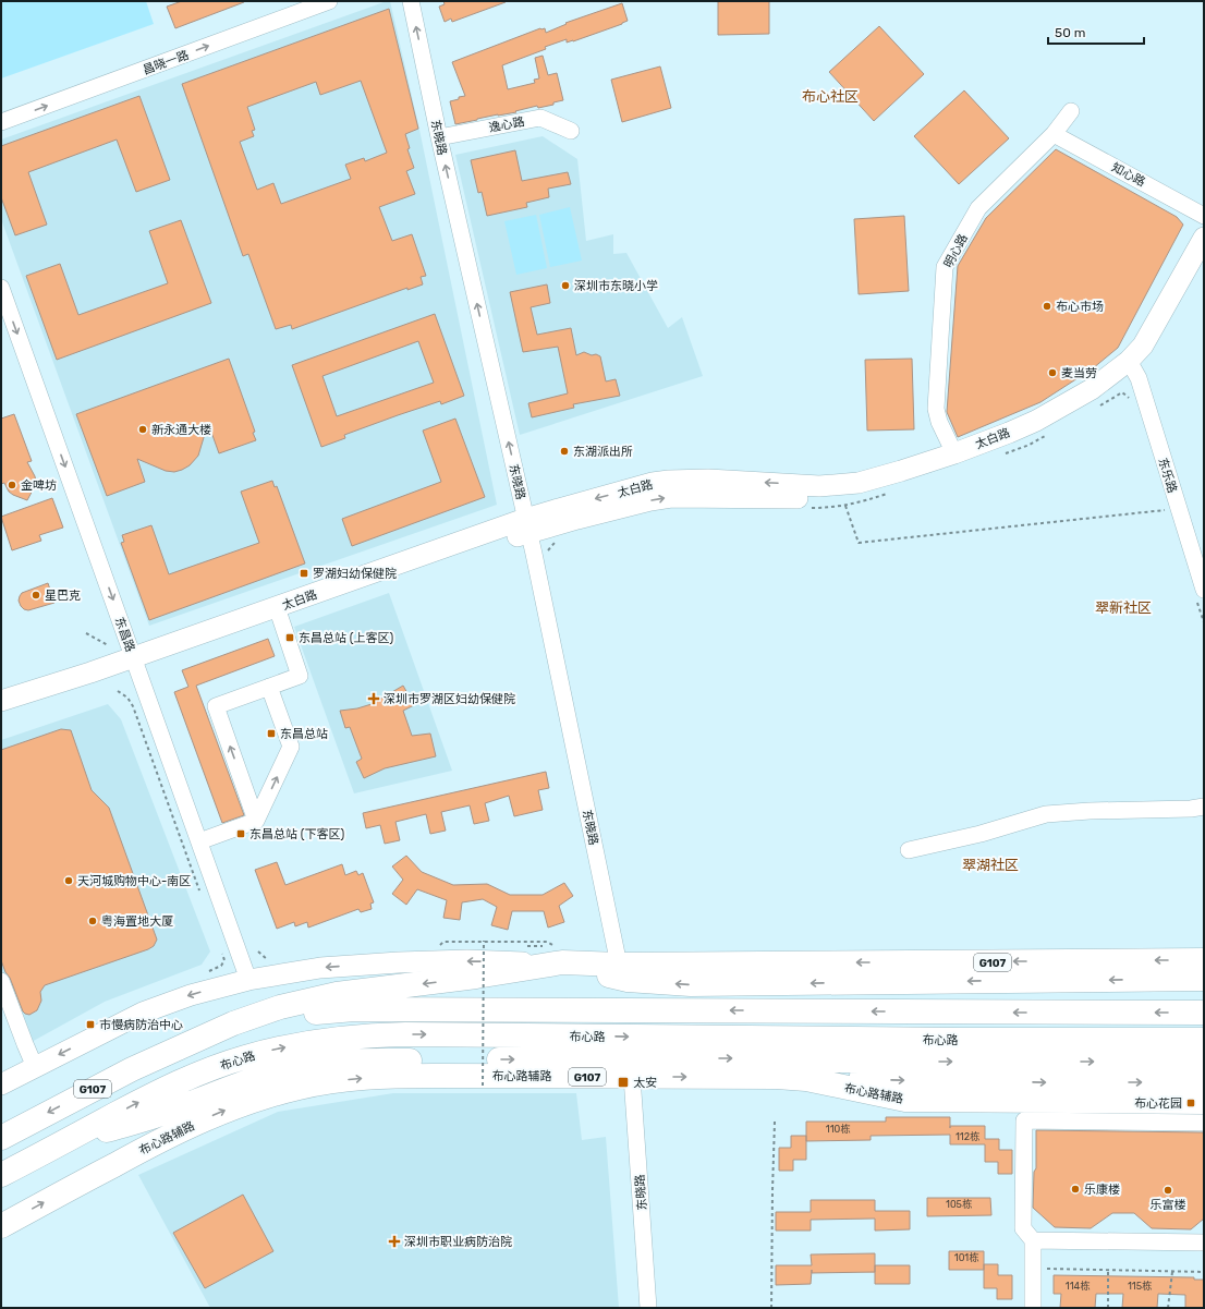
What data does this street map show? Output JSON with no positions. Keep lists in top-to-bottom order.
{
  "streets": {
    "highway": ["G107", "布心路", "布心路辅路"],
    "main road": ["太白路"],
    "street": [
      "昌晓一路",
      "逸心路",
      "东晓路",
      "知心路",
      "明心路",
      "东乐路",
      "东昌路"
    ]
  },
  "crossings": [
    ["逸心路", "东晓路"],
    ["东晓路", "太白路"],
    ["东晓路", "G107"],
    ["东晓路", "布心路辅路"],
    ["知心路", "明心路"],
    ["明心路", "太白路"],
    ["太白路", "东乐路"],
    ["太白路", "东昌路"]
  ],
  "one_way": ["昌晓一路", "东晓路", "东昌路"],
  "districts": ["布心社区", "翠新社区", "翠湖社区"],
  "places": {
    "other": [
      "深圳市东晓小学",
      "布心市场",
      "麦当劳",
      "新永通大楼",
      "东湖派出所",
      "金啤坊",
      "星巴克",
      "天河城购物中心-南区",
      "粤海置地大厦",
      "乐康楼",
      "乐富楼"
    ],
    "transit": [
      "罗湖妇幼保健院",
      "东昌总站 (上客区)",
      "东昌总站",
      "东昌总站 (下客区)",
      "市慢病防治中心",
      "太安",
      "布心花园"
    ],
    "health": ["深圳市罗湖区妇幼保健院", "深圳市职业病防治院"]
  },
  "house_numbers": [
    "110栋",
    "112栋",
    "105栋",
    "101栋",
    "114栋",
    "115栋"
  ],
  "scale_bar": "50 m"
}
